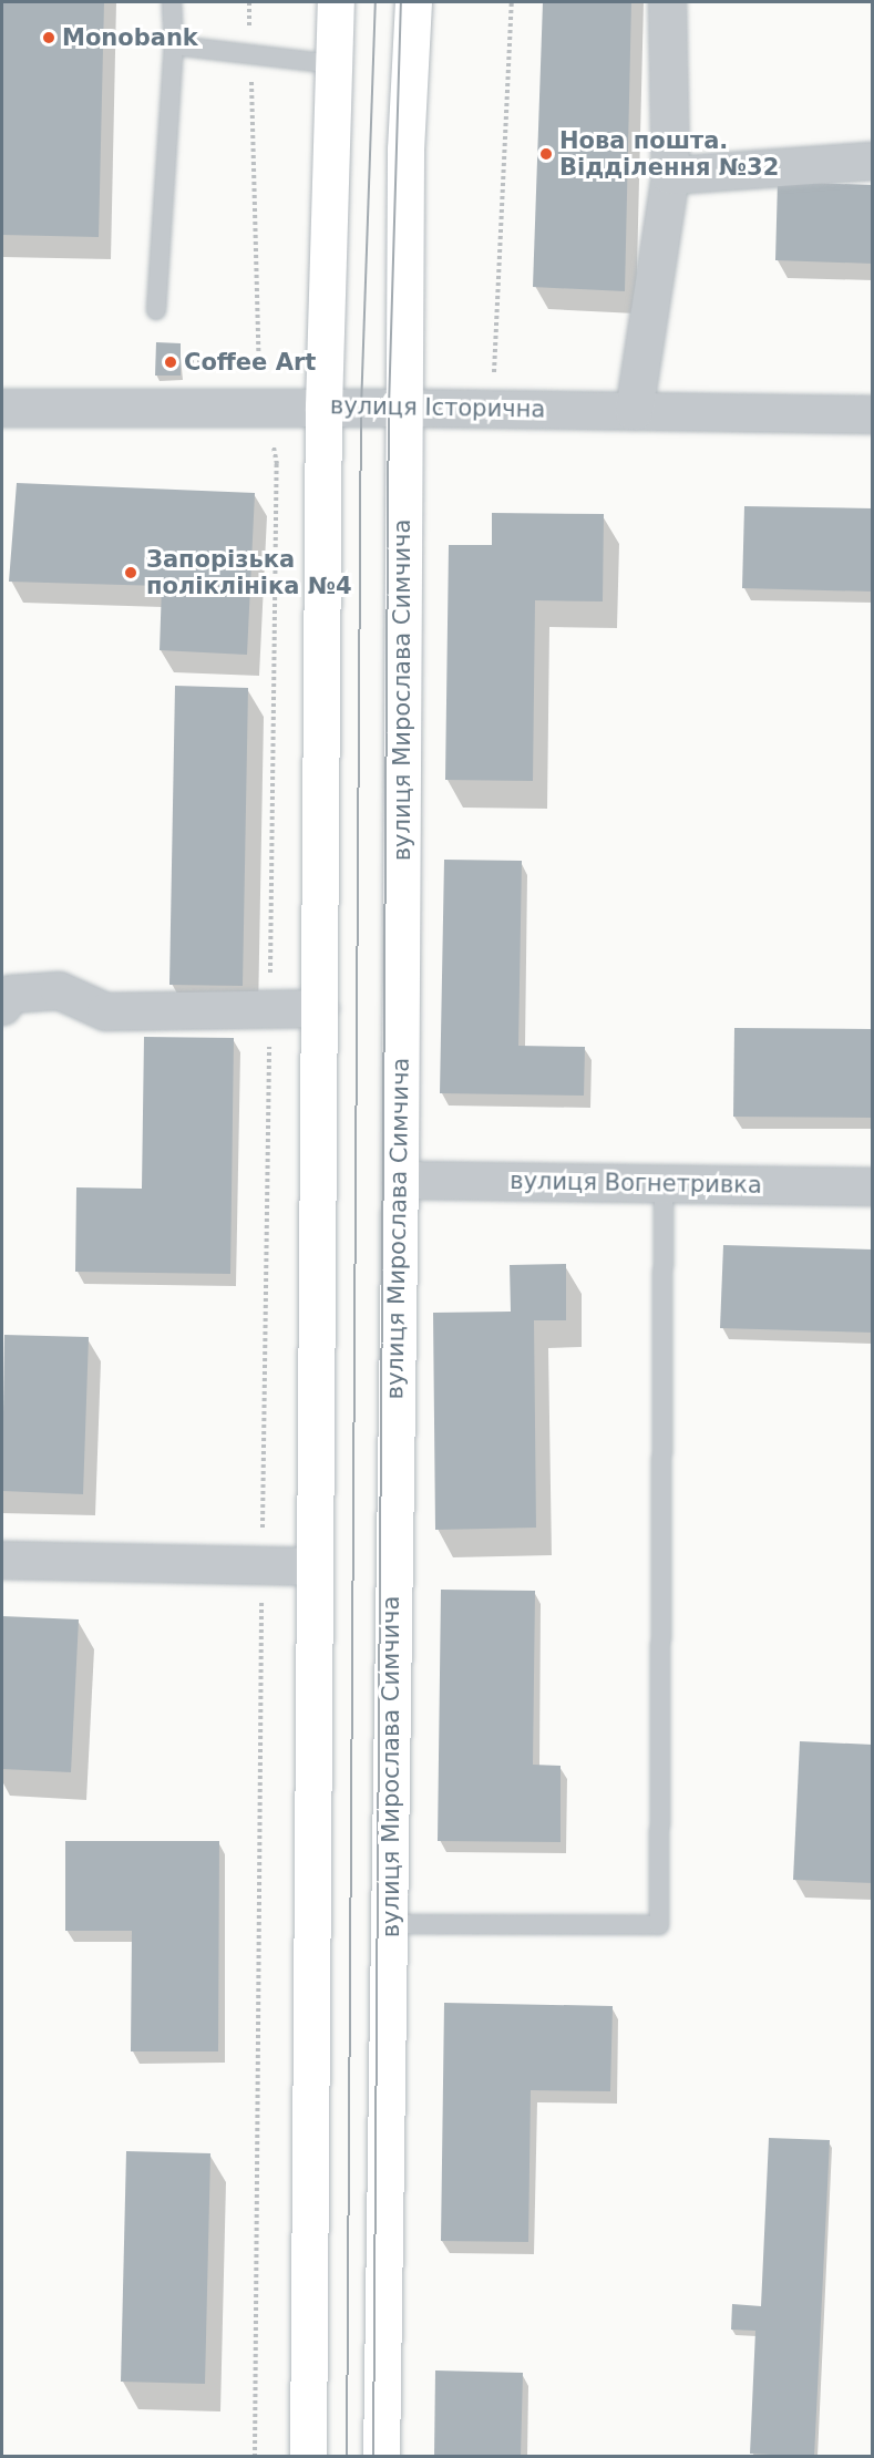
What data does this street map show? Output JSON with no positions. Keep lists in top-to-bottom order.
{
  "streets": {
    "street": ["вулиця Історична", "вулиця Мирослава Симчича", "вулиця Вогнетривка"]
  },
  "crossings": [
    ["вулиця Історична", "вулиця Мирослава Симчича"],
    ["вулиця Мирослава Симчича", "вулиця Вогнетривка"]
  ],
  "places": [
    "Monobank",
    "Нова пошта. Відділення №32",
    "Coffee Art",
    "Запорізька поліклініка №4"
  ]
}
